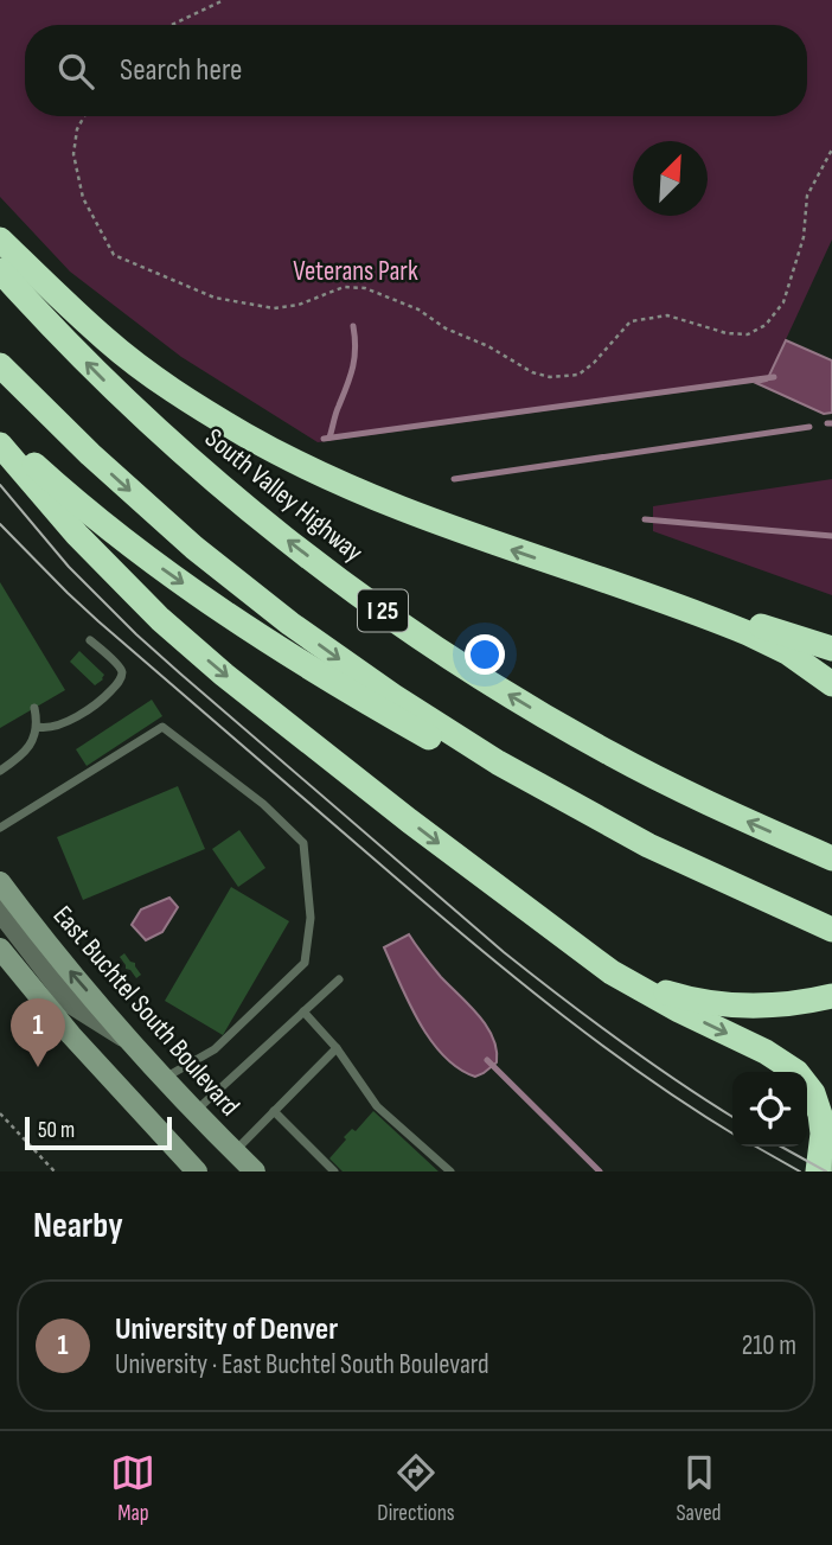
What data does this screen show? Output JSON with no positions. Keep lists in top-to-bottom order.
{
  "streets": {
    "highway": ["South Valley Highway", "I 25"],
    "main road": ["East Buchtel South Boulevard"]
  },
  "parks": ["Veterans Park"],
  "scale_bar": "50 m",
  "north": "top right",
  "page": {
    "search": "Search here",
    "pins": "1",
    "scale": "50 m",
    "heading": "Nearby",
    "list": [
      {
        "mark": "1",
        "name": "University of Denver",
        "note": "University · East Buchtel South Boulevard",
        "value": "210 m"
      }
    ],
    "nav": ["Map", "Directions", "Saved"]
  }
}
